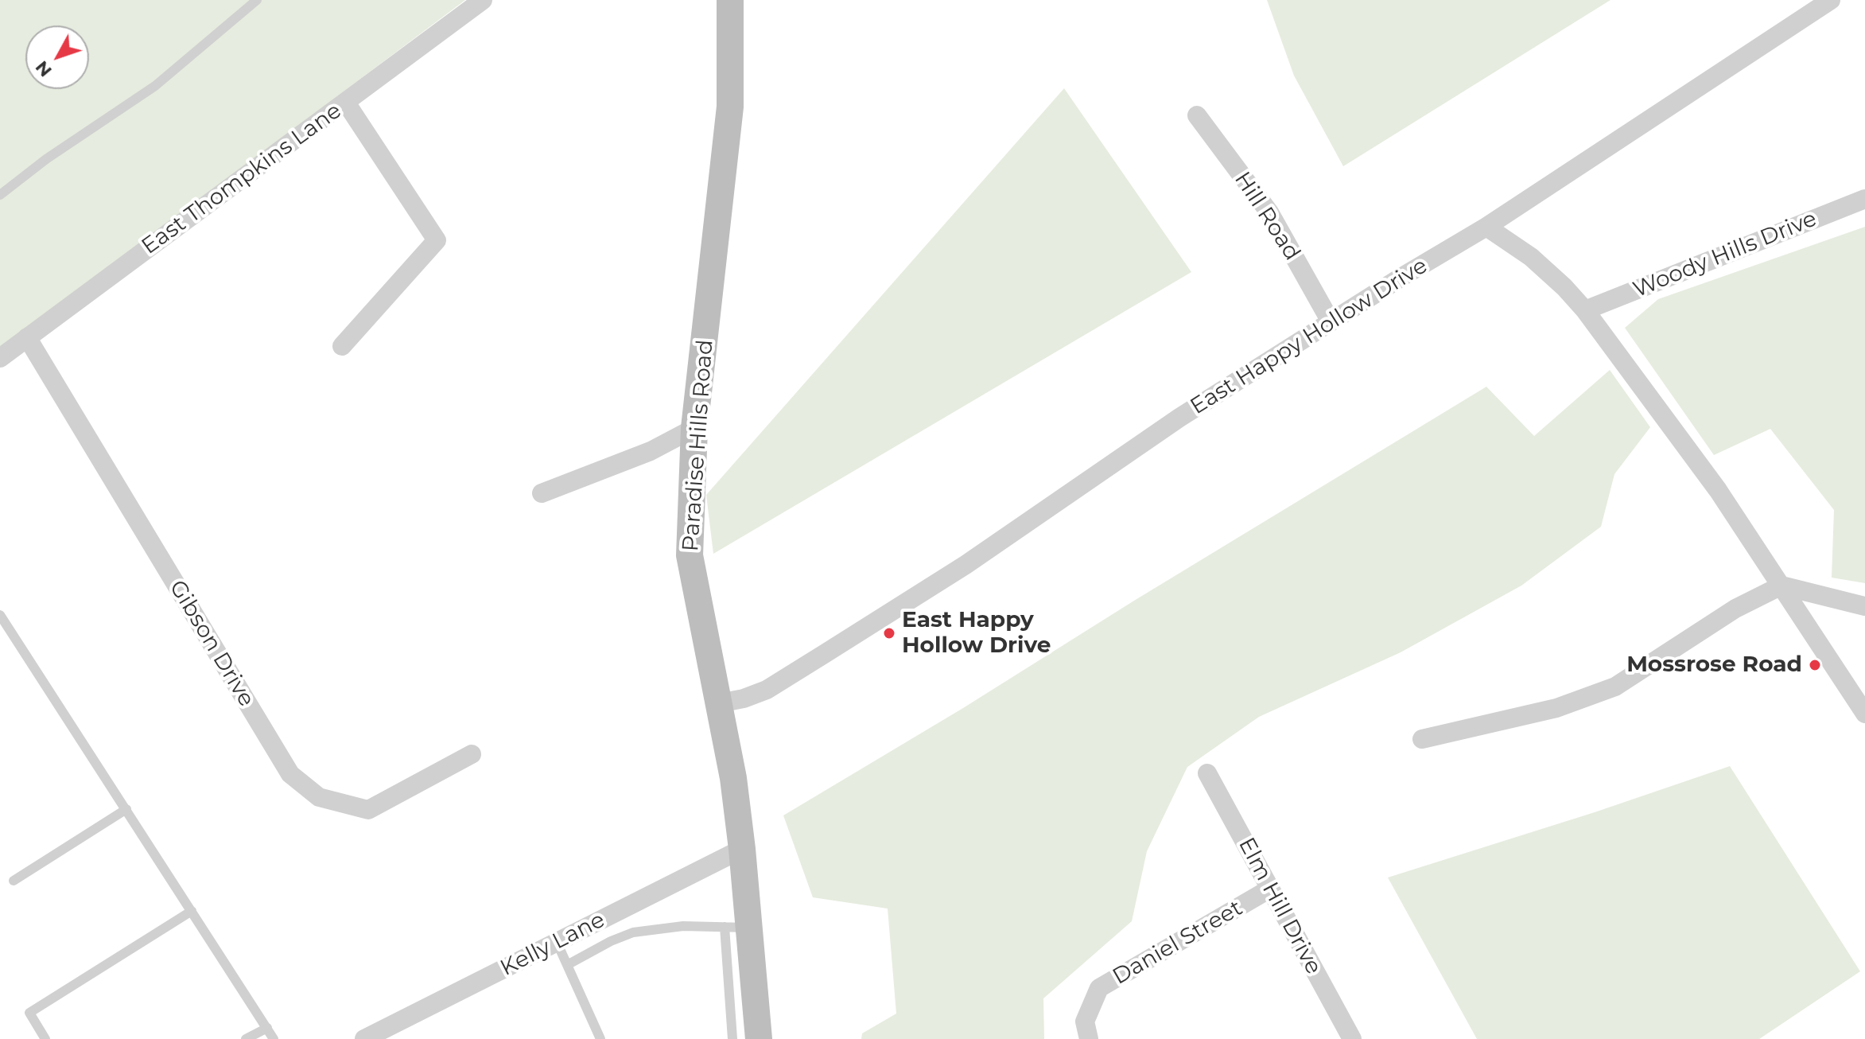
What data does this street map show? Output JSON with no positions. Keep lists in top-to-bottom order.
{
  "streets": {
    "street": [
      "East Thompkins Lane",
      "Hill Road",
      "Woody Hills Drive",
      "East Happy Hollow Drive",
      "Paradise Hills Road",
      "Gibson Drive",
      "Elm Hill Drive",
      "Daniel Street",
      "Kelly Lane"
    ]
  },
  "crossings": [
    ["East Thompkins Lane", "Gibson Drive"],
    ["Hill Road", "East Happy Hollow Drive"],
    ["East Happy Hollow Drive", "Paradise Hills Road"],
    ["Paradise Hills Road", "Kelly Lane"],
    ["Elm Hill Drive", "Daniel Street"]
  ],
  "places": ["East Happy Hollow Drive", "Mossrose Road"],
  "north": "bottom left"
}
